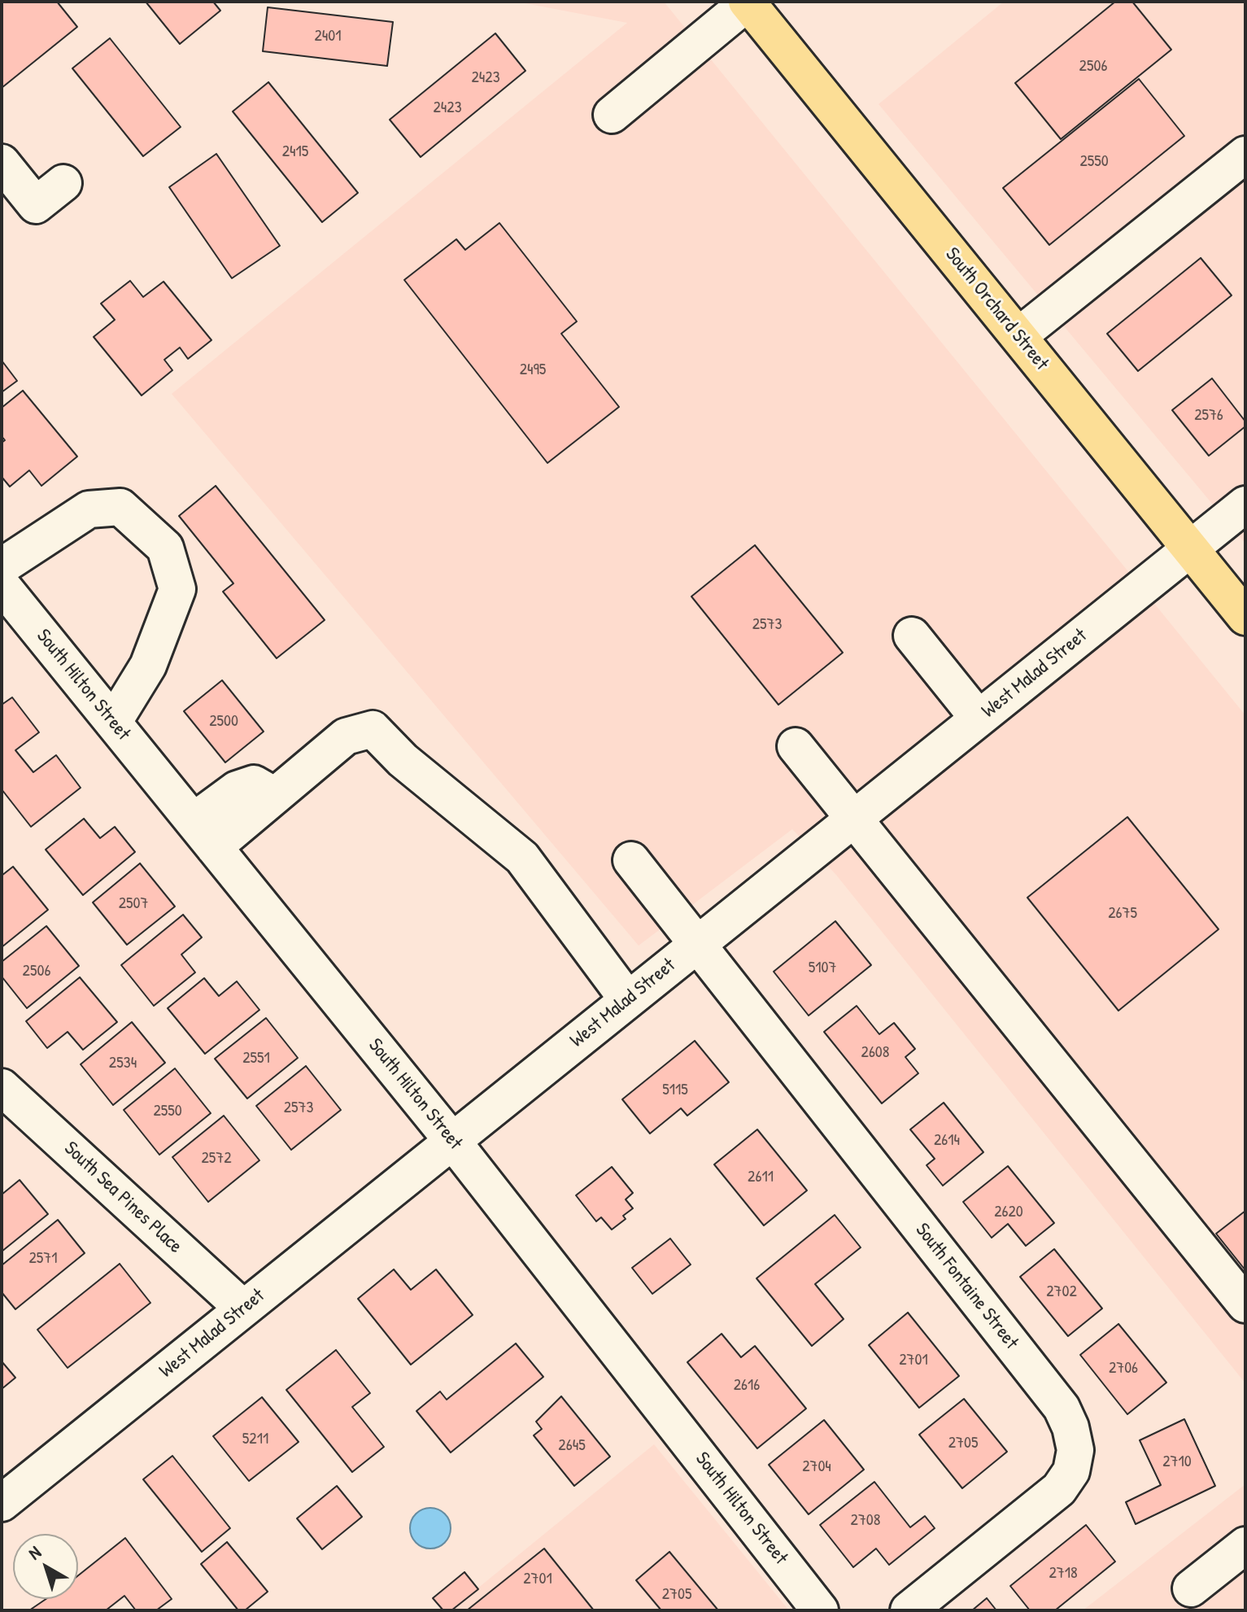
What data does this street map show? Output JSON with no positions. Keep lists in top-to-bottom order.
{
  "streets": {
    "main road": ["South Orchard Street"],
    "street": [
      "West Malad Street",
      "South Hilton Street",
      "South Sea Pines Place",
      "South Fontaine Street"
    ]
  },
  "crossings": [
    ["South Orchard Street", "West Malad Street"],
    ["West Malad Street", "South Hilton Street"],
    ["West Malad Street", "South Sea Pines Place"],
    ["West Malad Street", "South Fontaine Street"]
  ],
  "house_numbers": [
    "2401",
    "2506",
    "2423",
    "2423",
    "2415",
    "2550",
    "2495",
    "2576",
    "2573",
    "2500",
    "2507",
    "2675",
    "5107",
    "2506",
    "2608",
    "2551",
    "2534",
    "5115",
    "2573",
    "2550",
    "2614",
    "2572",
    "2611",
    "2620",
    "2571",
    "2702",
    "2701",
    "2706",
    "2616",
    "5211",
    "2705",
    "2645",
    "2710",
    "2704",
    "2708",
    "2718",
    "2701",
    "2705"
  ],
  "north": "top left"
}
